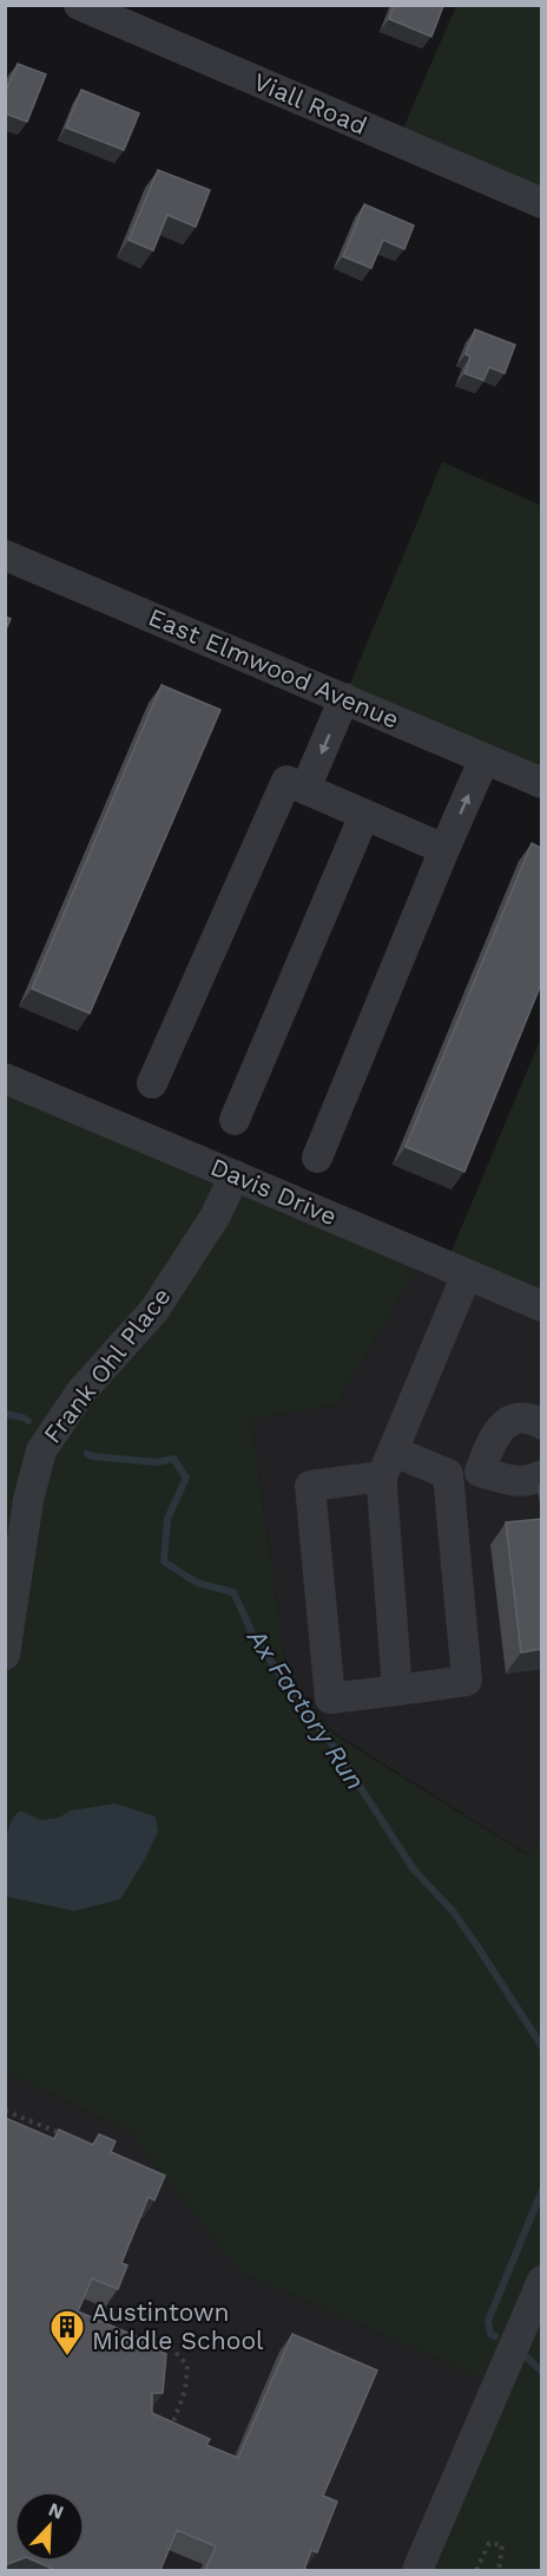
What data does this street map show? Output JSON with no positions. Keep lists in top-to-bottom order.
{
  "streets": {
    "street": [
      "Viall Road",
      "East Elmwood Avenue",
      "Davis Drive",
      "Frank Ohl Place"
    ]
  },
  "crossings": [
    ["Davis Drive", "Frank Ohl Place"]
  ],
  "water": ["Ax Factory Run"],
  "places": {
    "building": ["Austintown Middle School"]
  },
  "north": "top right"
}
